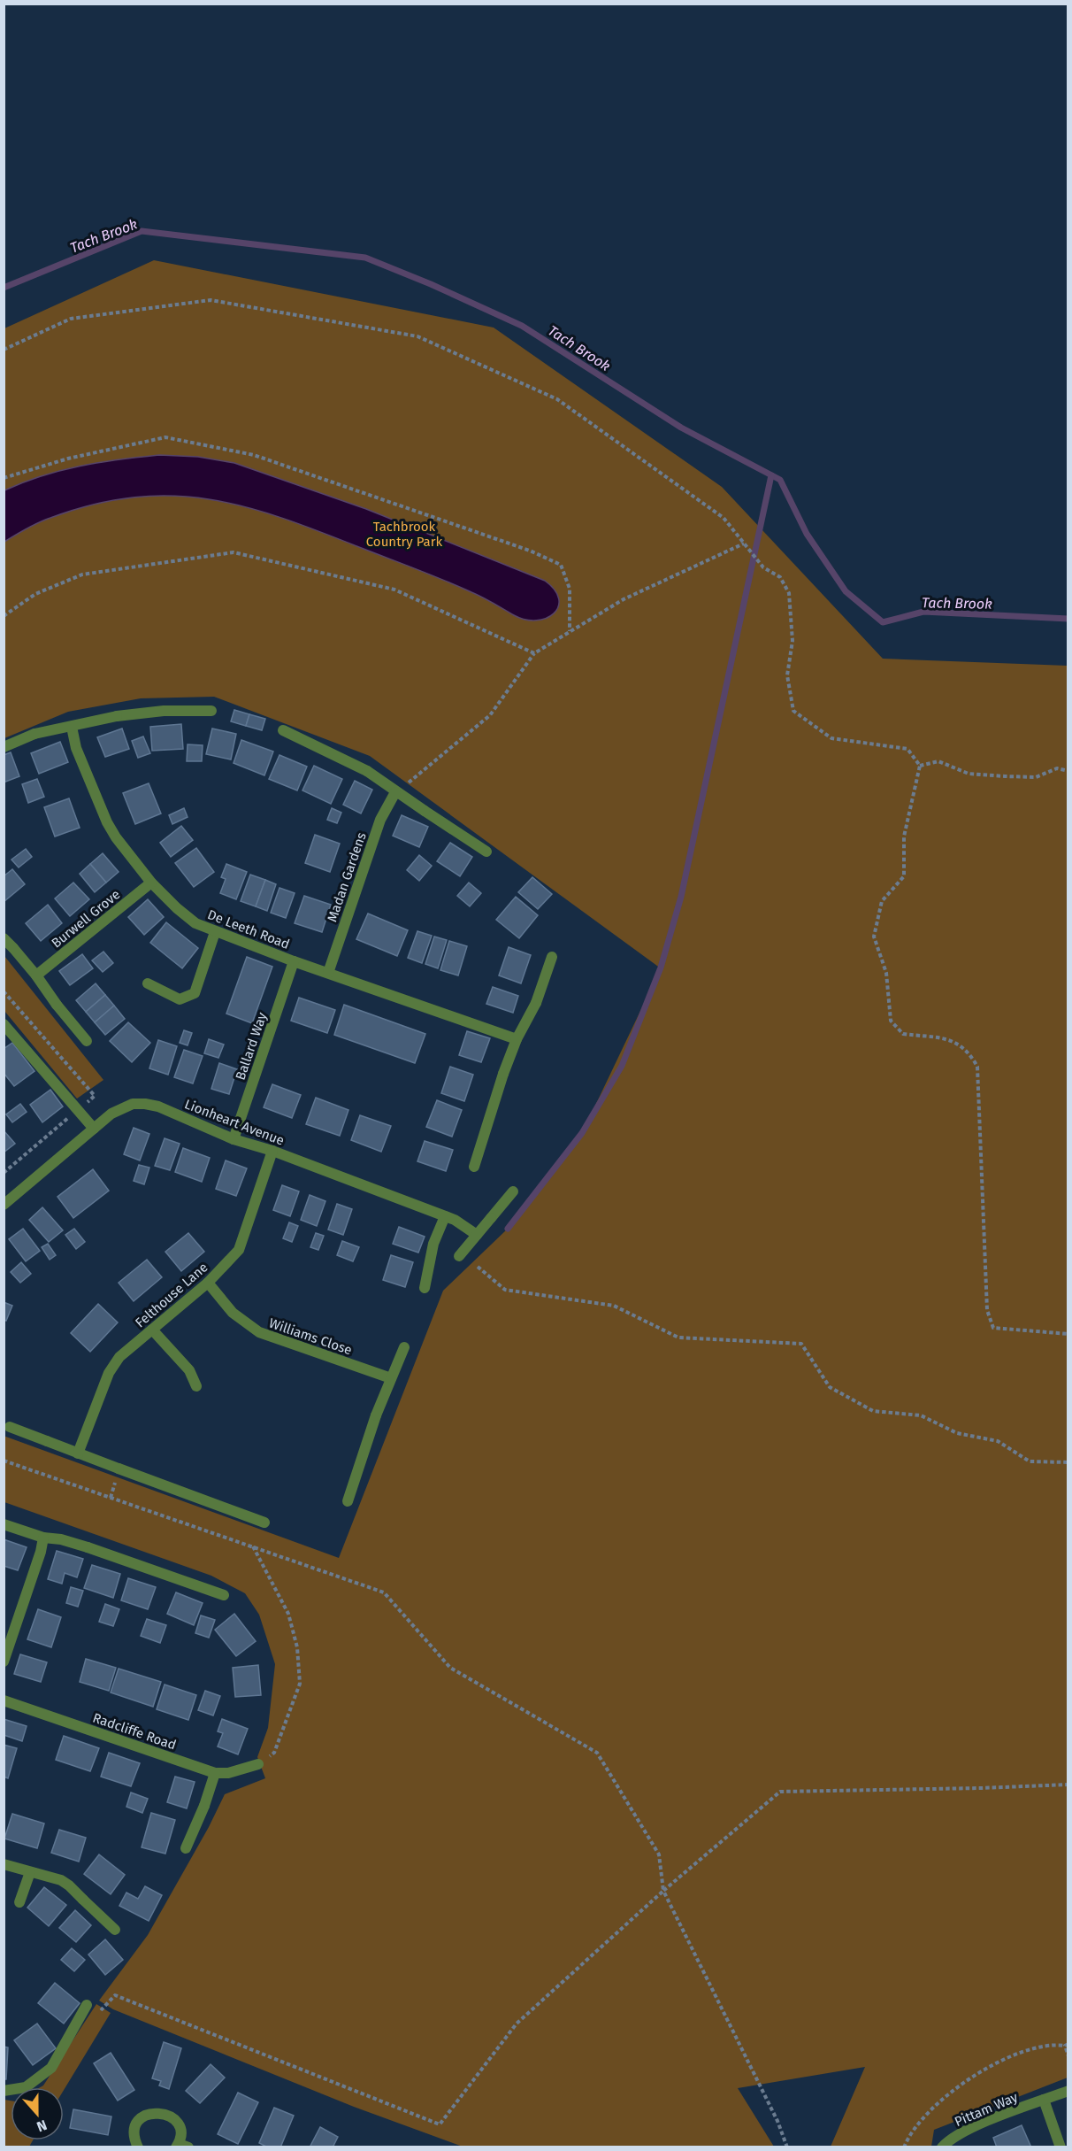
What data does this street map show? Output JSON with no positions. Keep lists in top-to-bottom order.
{
  "streets": {
    "street": [
      "Madan Gardens",
      "Burwell Grove",
      "De Leeth Road",
      "Ballard Way",
      "Lionheart Avenue",
      "Felthouse Lane",
      "Williams Close",
      "Radcliffe Road",
      "Pittam Way"
    ]
  },
  "crossings": [
    ["Madan Gardens", "De Leeth Road"],
    ["Burwell Grove", "De Leeth Road"],
    ["De Leeth Road", "Ballard Way"],
    ["Ballard Way", "Lionheart Avenue"],
    ["Lionheart Avenue", "Felthouse Lane"],
    ["Felthouse Lane", "Williams Close"]
  ],
  "water": ["Tach Brook"],
  "parks": ["Tachbrook Country Park"],
  "north": "bottom"
}
